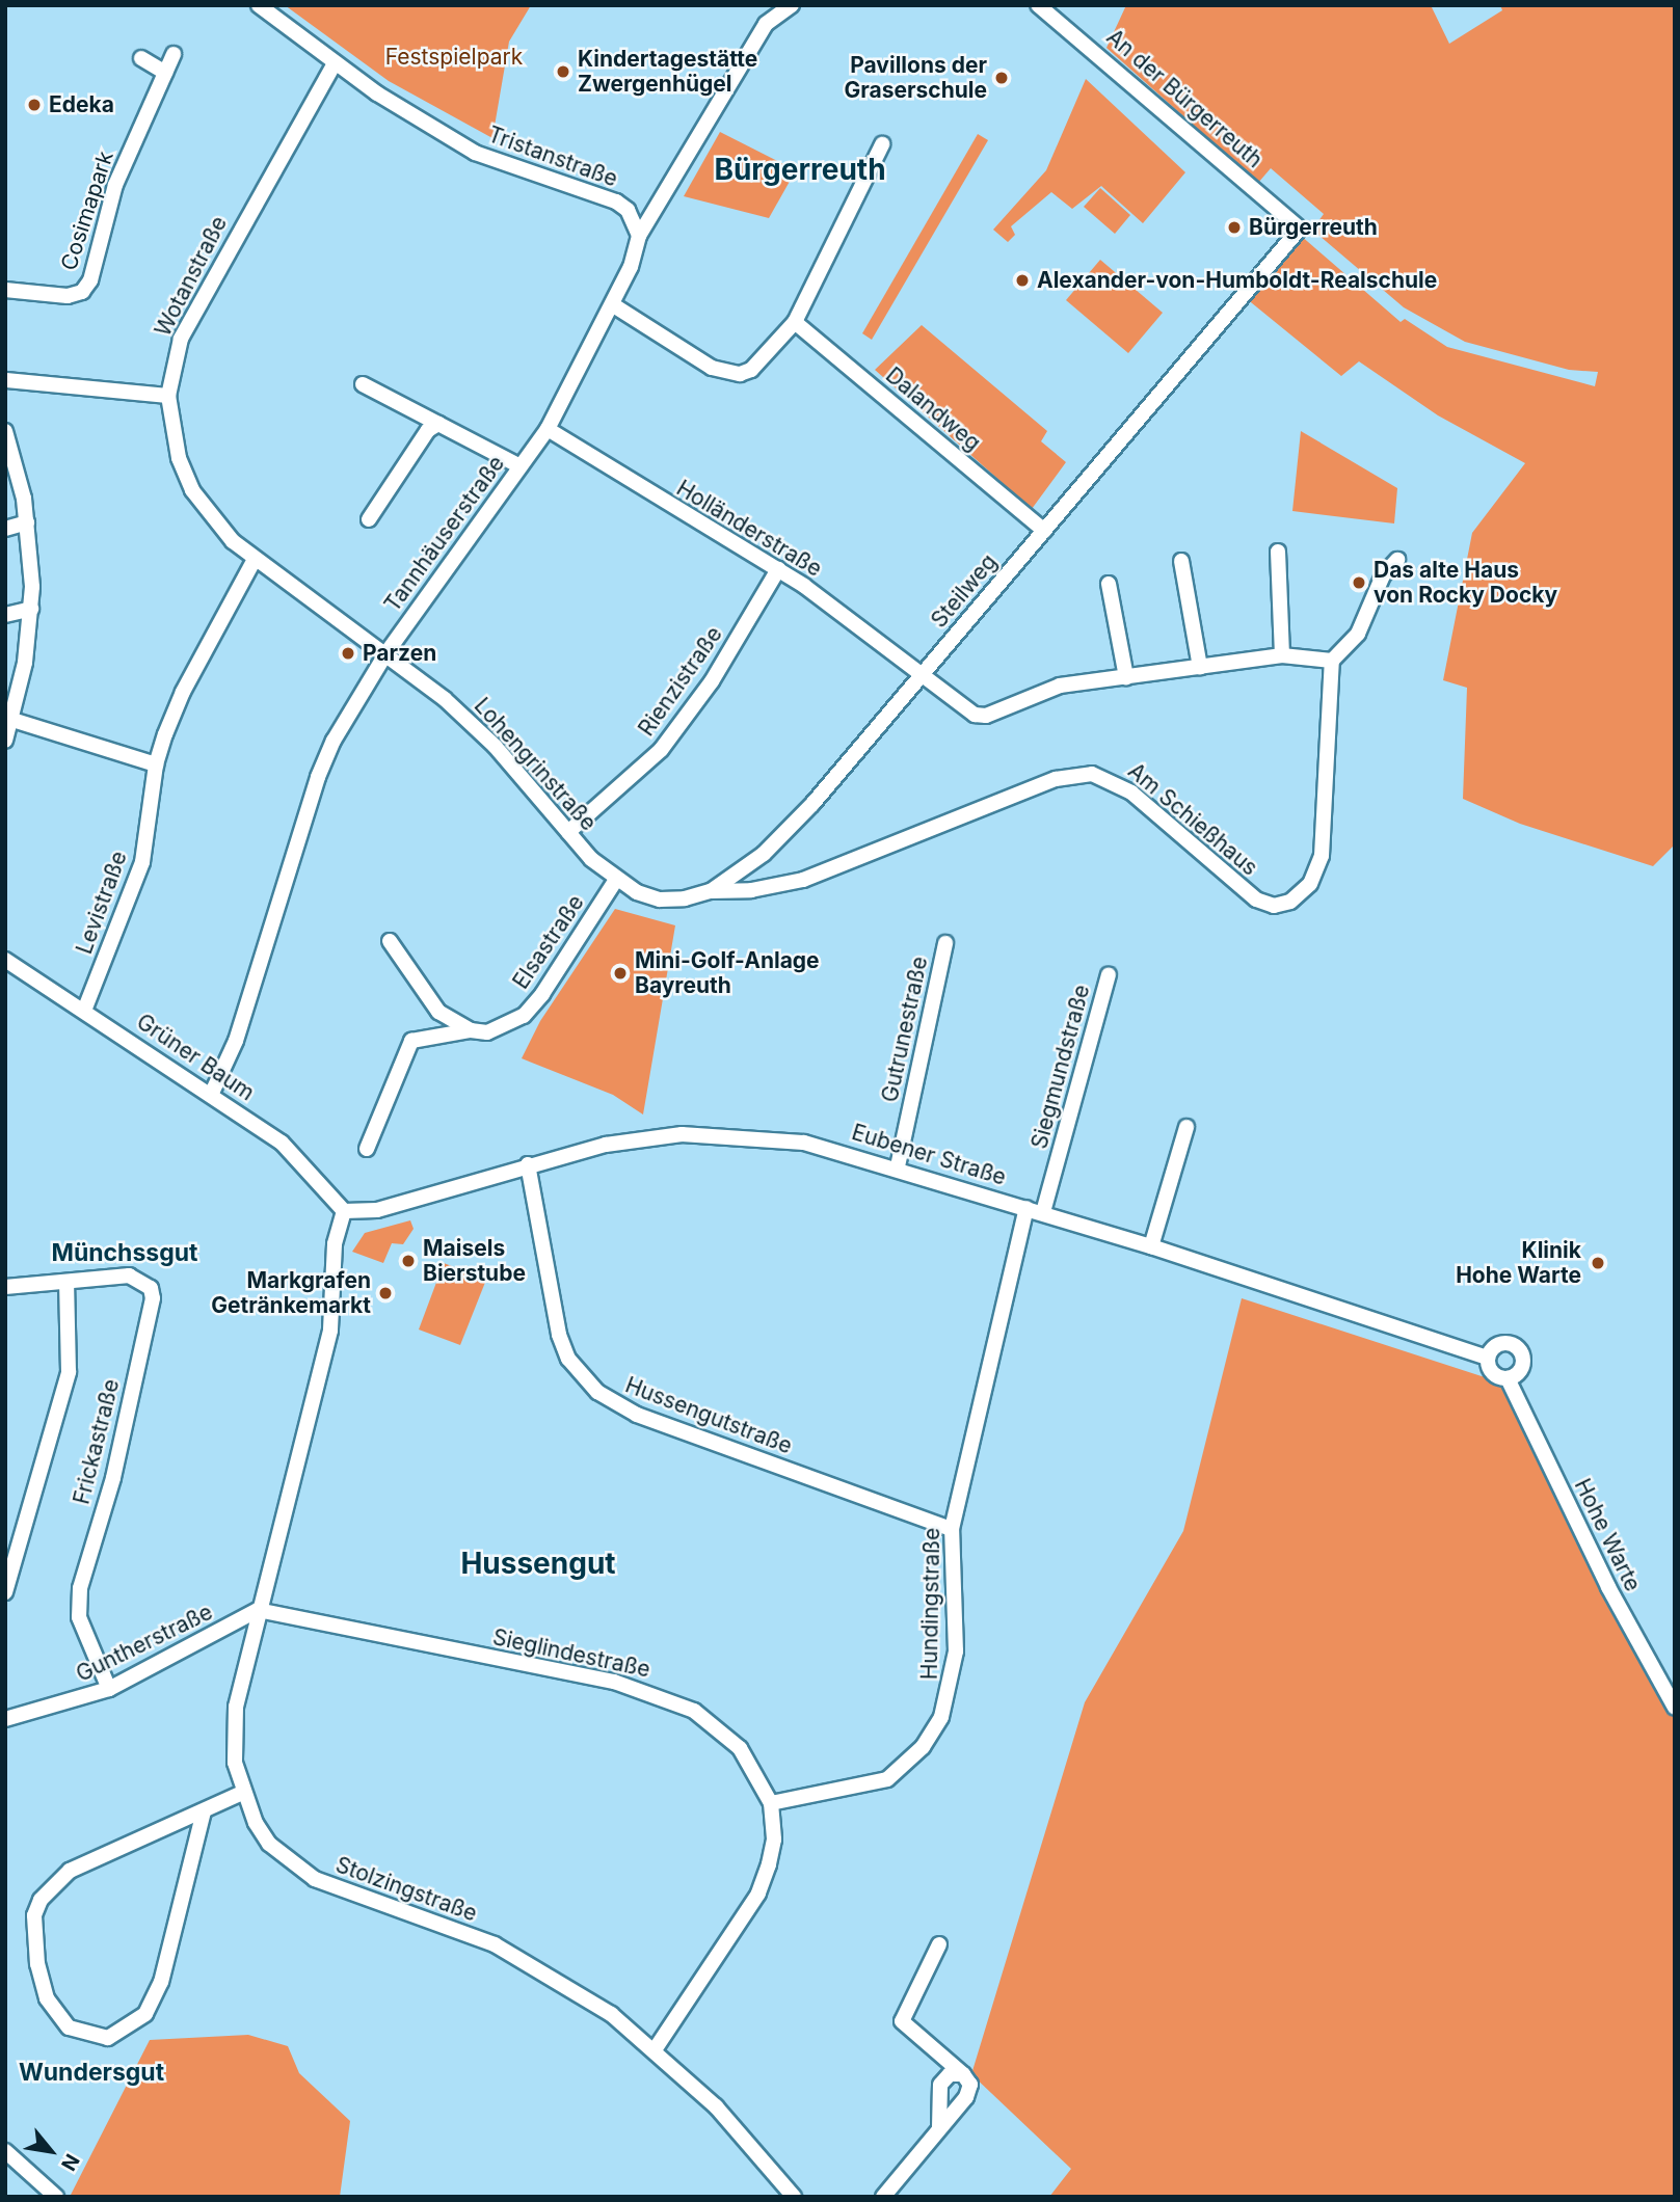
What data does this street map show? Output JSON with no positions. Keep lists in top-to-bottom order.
{
  "streets": {
    "street": [
      "An der Bürgerreuth",
      "Tristanstraße",
      "Cosimapark",
      "Wotanstraße",
      "Dalandweg",
      "Holländerstraße",
      "Tannhäuserstraße",
      "Steilweg",
      "Rienzistraße",
      "Lohengrinstraße",
      "Am Schießhaus",
      "Levistraße",
      "Elsastraße",
      "Gutrunestraße",
      "Grüner Baum",
      "Siegmundstraße",
      "Eubener Straße",
      "Hussengutstraße",
      "Frickastraße",
      "Hohe Warte",
      "Hundingstraße",
      "Guntherstraße",
      "Sieglindestraße",
      "Stolzingstraße"
    ]
  },
  "crossings": [
    ["An der Bürgerreuth", "Steilweg"],
    ["Tristanstraße", "Wotanstraße"],
    ["Tristanstraße", "Tannhäuserstraße"],
    ["Wotanstraße", "Tannhäuserstraße"],
    ["Wotanstraße", "Lohengrinstraße"],
    ["Wotanstraße", "Levistraße"],
    ["Dalandweg", "Steilweg"],
    ["Holländerstraße", "Tannhäuserstraße"],
    ["Holländerstraße", "Steilweg"],
    ["Holländerstraße", "Rienzistraße"],
    ["Tannhäuserstraße", "Lohengrinstraße"],
    ["Tannhäuserstraße", "Grüner Baum"],
    ["Steilweg", "Lohengrinstraße"],
    ["Steilweg", "Am Schießhaus"],
    ["Steilweg", "Elsastraße"],
    ["Rienzistraße", "Lohengrinstraße"],
    ["Lohengrinstraße", "Elsastraße"],
    ["Levistraße", "Grüner Baum"],
    ["Gutrunestraße", "Eubener Straße"],
    ["Grüner Baum", "Eubener Straße"],
    ["Grüner Baum", "Stolzingstraße"],
    ["Siegmundstraße", "Eubener Straße"],
    ["Eubener Straße", "Hussengutstraße"],
    ["Eubener Straße", "Hohe Warte"],
    ["Eubener Straße", "Hundingstraße"],
    ["Eubener Straße", "Stolzingstraße"],
    ["Hussengutstraße", "Hundingstraße"],
    ["Frickastraße", "Guntherstraße"],
    ["Hundingstraße", "Sieglindestraße"],
    ["Guntherstraße", "Sieglindestraße"],
    ["Guntherstraße", "Stolzingstraße"],
    ["Sieglindestraße", "Stolzingstraße"]
  ],
  "districts": [
    "Bürgerreuth",
    "Münchssgut",
    "Hussengut",
    "Wundersgut"
  ],
  "parks": ["Festspielpark"],
  "places": [
    "Kindertagestätte Zwergenhügel",
    "Pavillons der Graserschule",
    "Edeka",
    "Bürgerreuth",
    "Alexander-von-Humboldt-Realschule",
    "Das alte Haus von Rocky Docky",
    "Parzen",
    "Mini-Golf-Anlage Bayreuth",
    "Maisels Bierstube",
    "Klinik Hohe Warte",
    "Markgrafen Getränkemarkt"
  ],
  "north": "bottom right"
}
